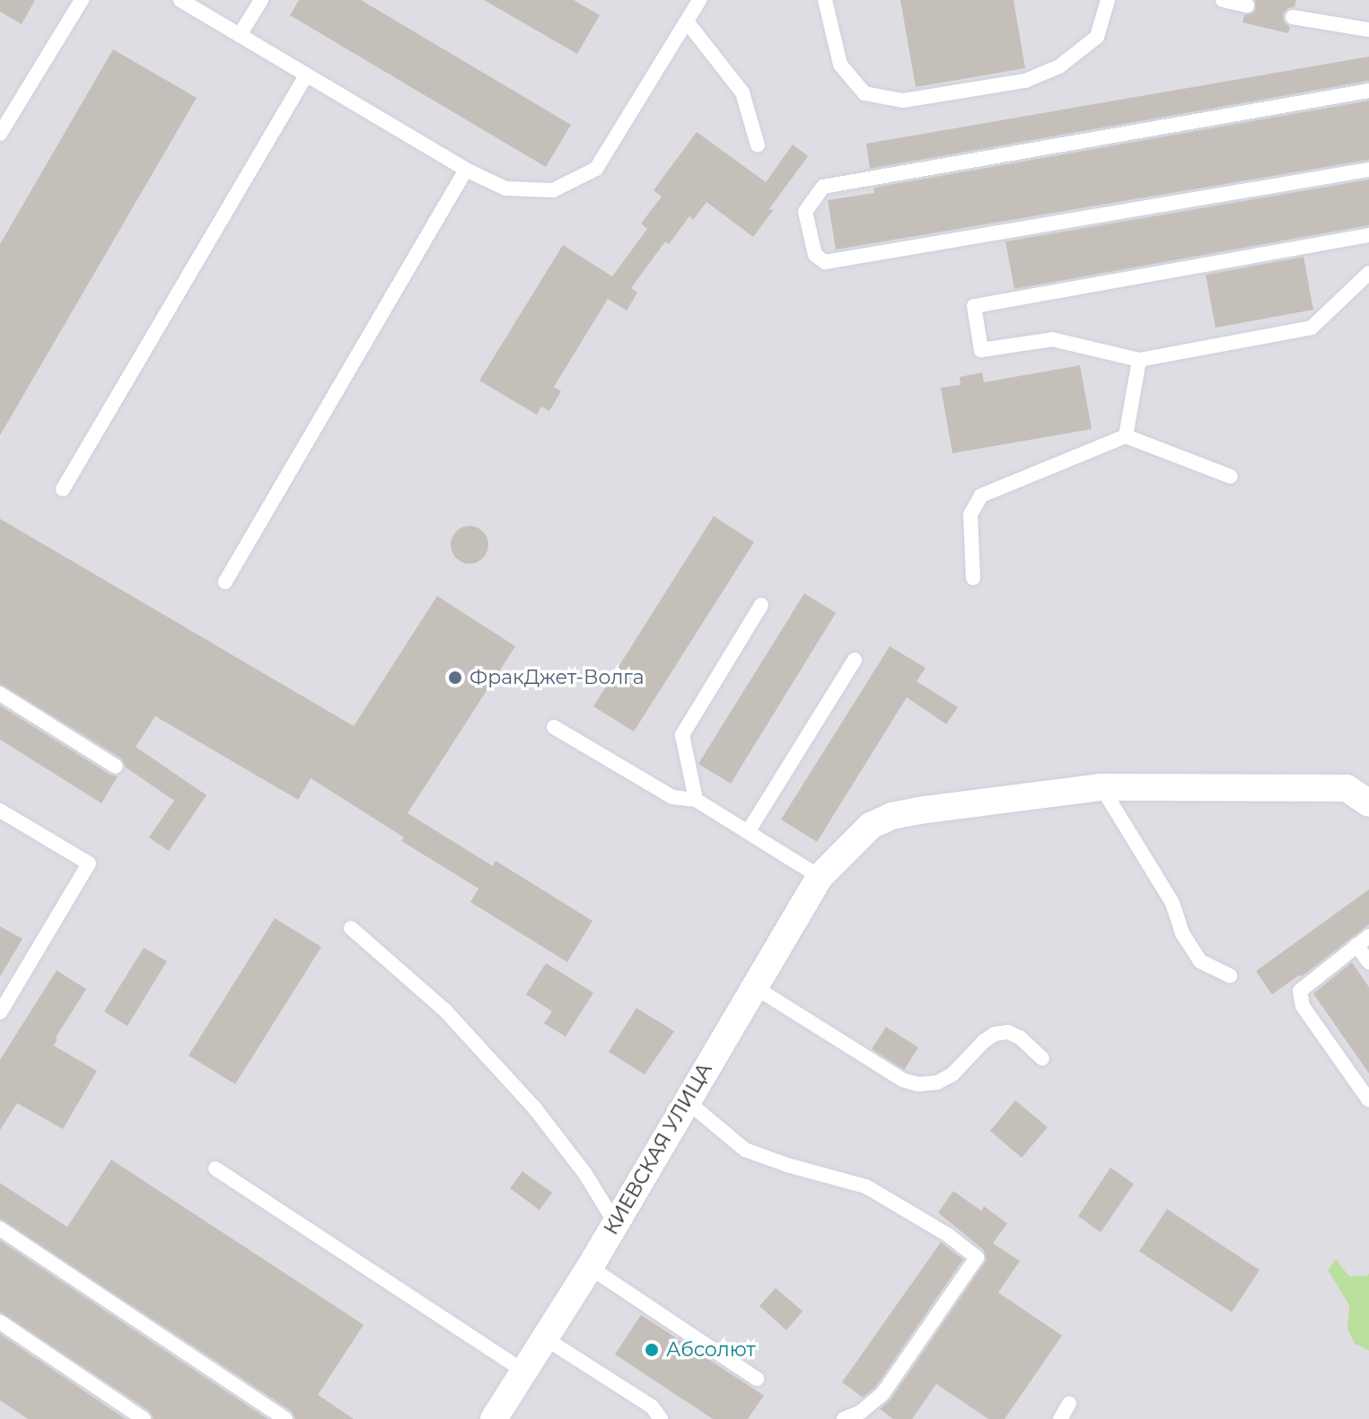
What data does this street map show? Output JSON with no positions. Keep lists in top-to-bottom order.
{
  "streets": {
    "street": ["КИЕВСКАЯ УЛИЦА"]
  },
  "places": ["ФракДжет-Волга", "Абсолют"]
}
